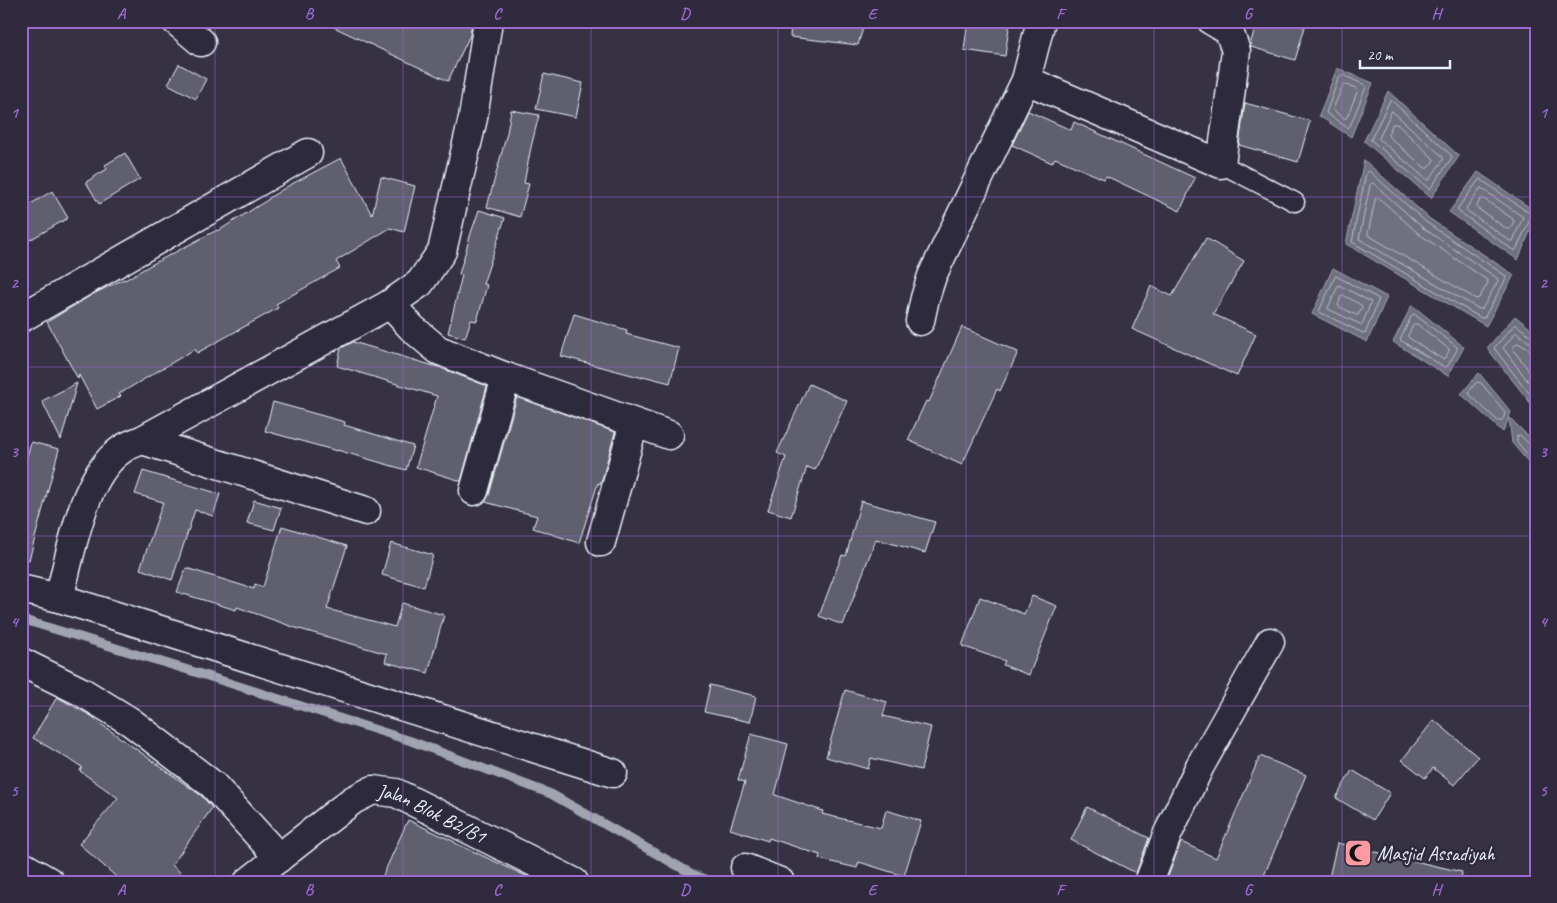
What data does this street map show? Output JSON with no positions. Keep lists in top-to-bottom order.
{
  "streets": {
    "street": ["Jalan Blok B2/B1"]
  },
  "places": {
    "mosque": ["Masjid Assadiyah"]
  },
  "scale_bar": "20 m",
  "grid": {
    "columns": [
      "A",
      "B",
      "C",
      "D",
      "E",
      "F",
      "G",
      "H"
    ],
    "rows": [
      "1",
      "2",
      "3",
      "4",
      "5"
    ]
  }
}
